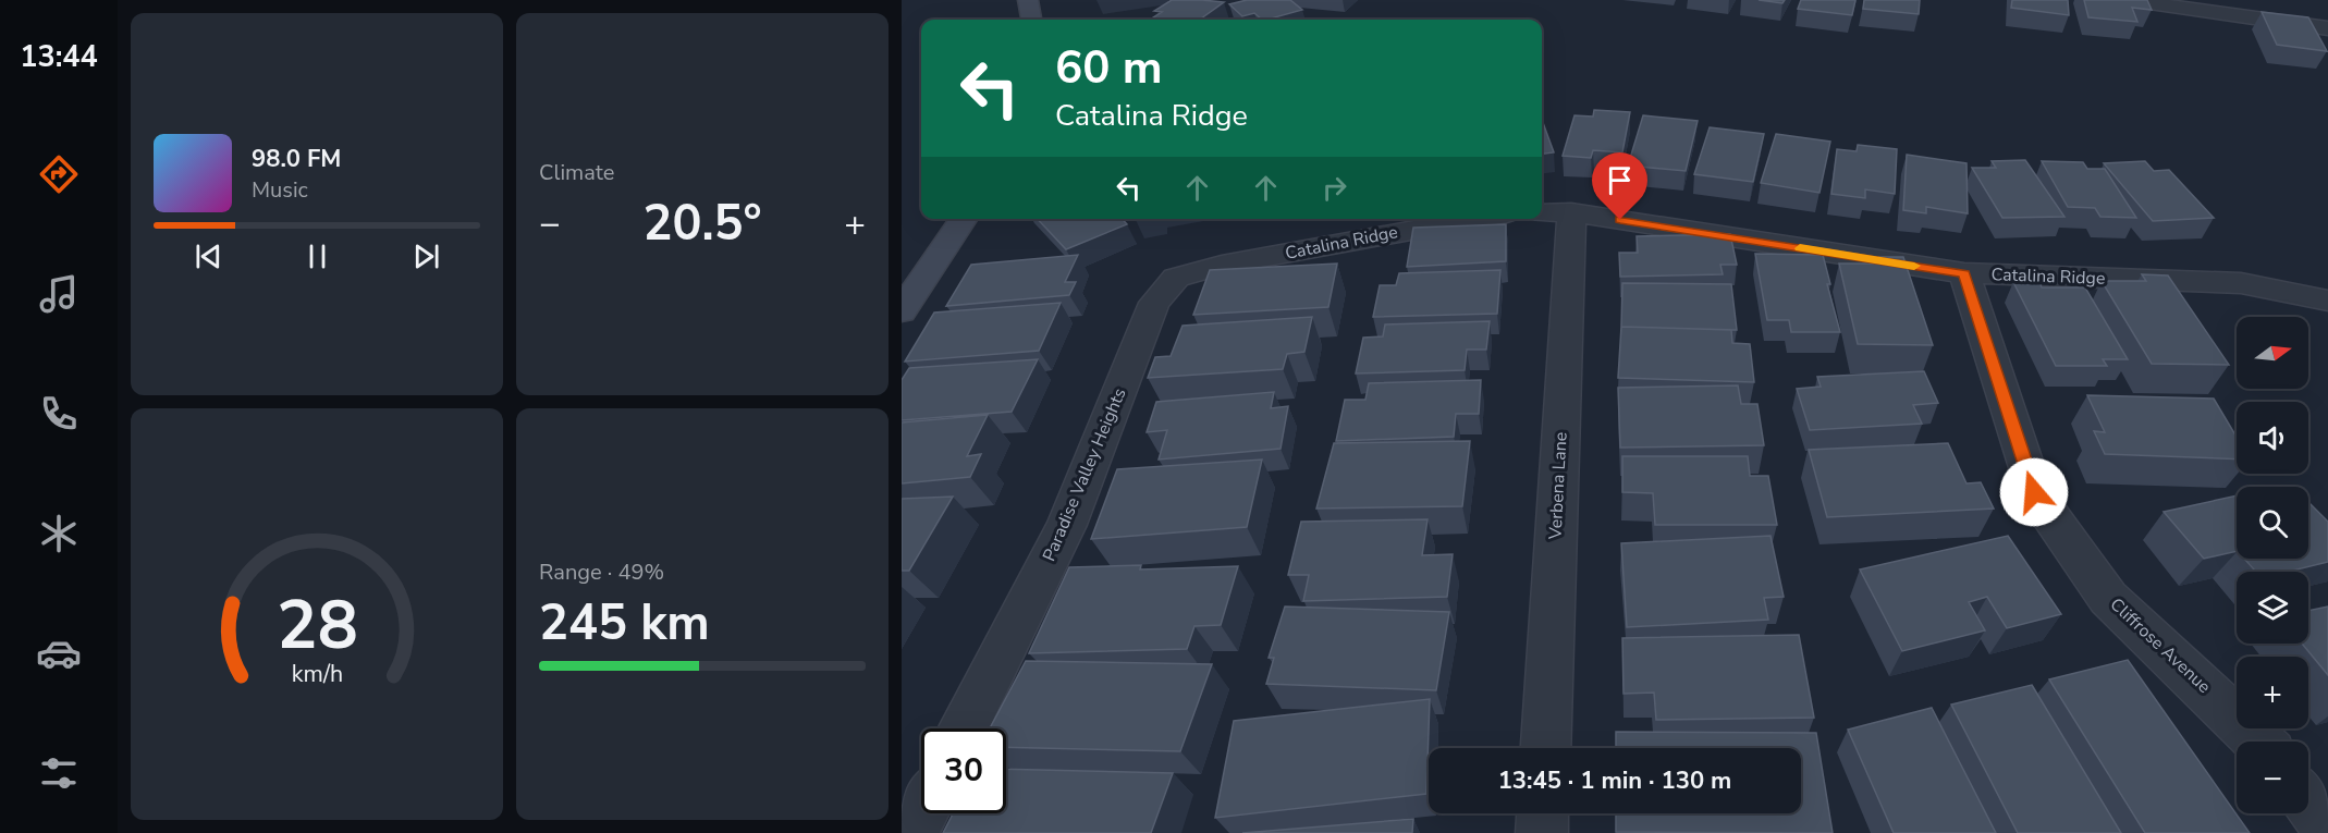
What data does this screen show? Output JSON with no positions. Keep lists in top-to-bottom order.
{
  "streets": {
    "street": [
      "Catalina Ridge",
      "Paradise Valley Heights",
      "Verbena Lane",
      "Cliffrose Avenue"
    ]
  },
  "crossings": [
    ["Catalina Ridge", "Paradise Valley Heights"],
    ["Catalina Ridge", "Verbena Lane"],
    ["Catalina Ridge", "Cliffrose Avenue"]
  ],
  "north": "right",
  "page": {
    "tabs": "13:44",
    "tile": [
      "Climate",
      ["Range · 49%", "245 km"]
    ],
    "turn": ["60 m", "Catalina Ridge"],
    "song": ["98.0 FM", "Music"],
    "heat": ["−", "20.5°", "+"],
    "map_buttons": ["+", "−"],
    "limit": "30",
    "trip": "13:45 · 1 min · 130 m",
    "gauge": ["28", "km/h"]
  }
}
